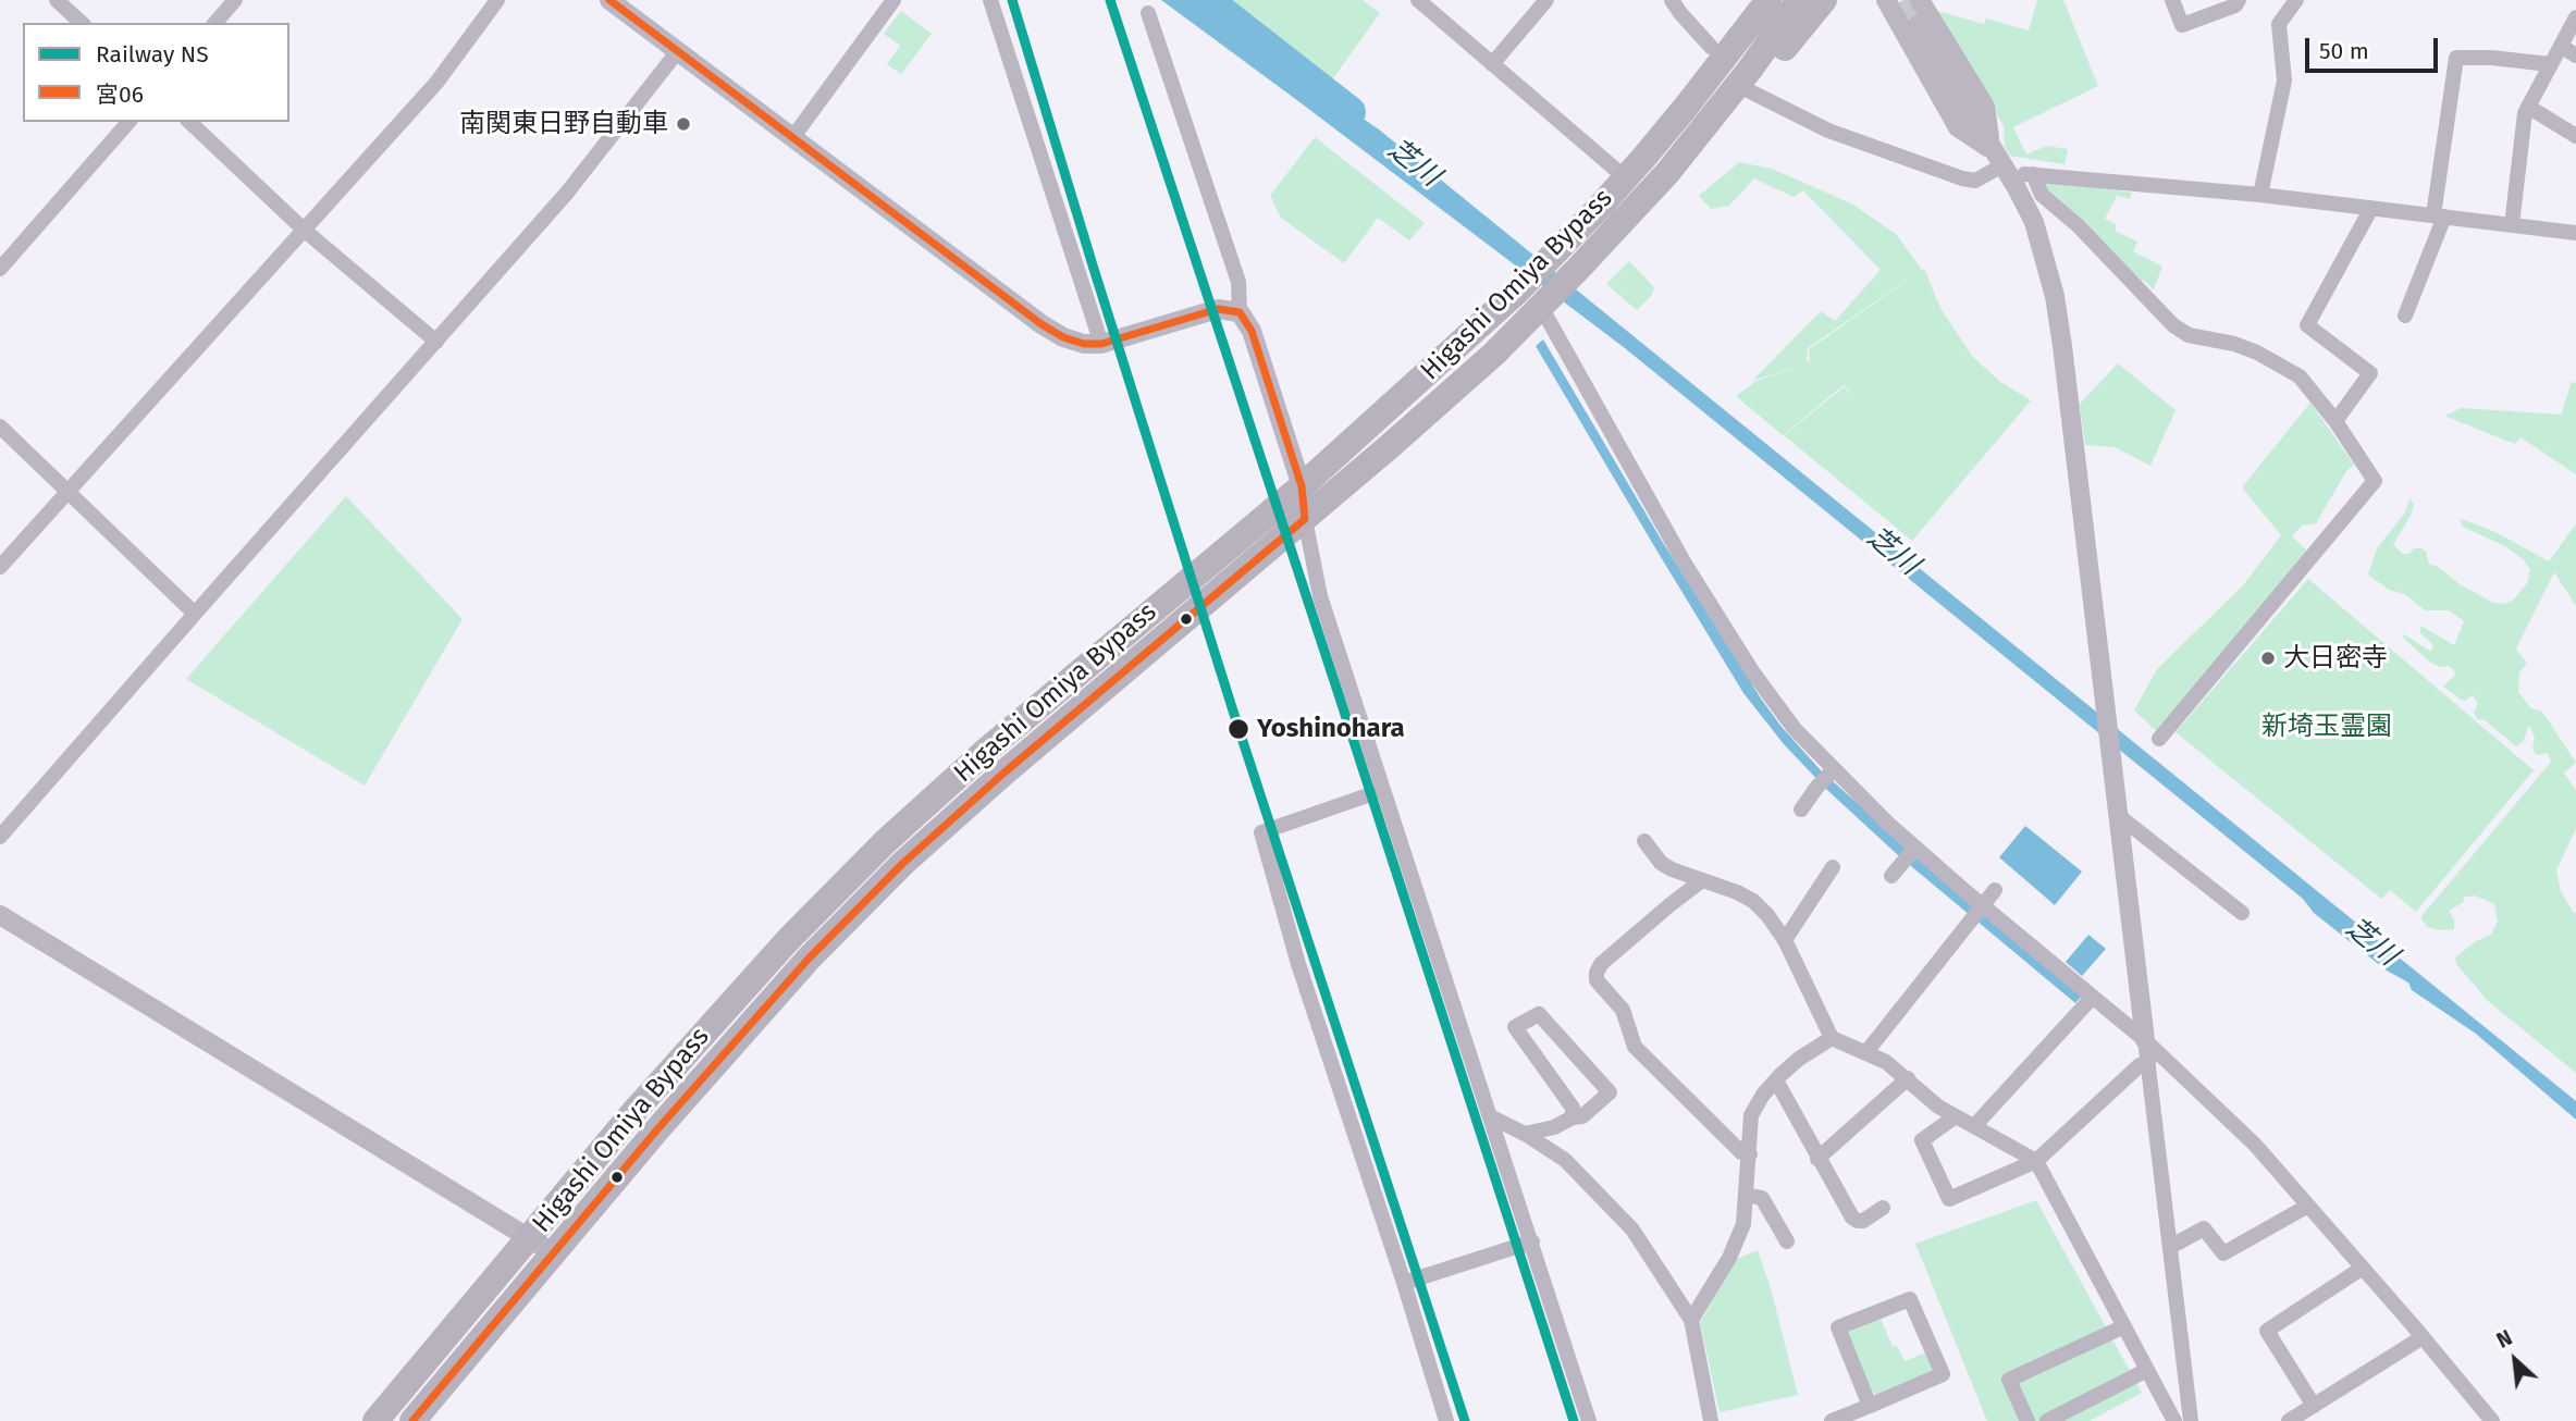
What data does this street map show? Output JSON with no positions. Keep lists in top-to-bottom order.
{
  "streets": {
    "highway": ["Higashi Omiya Bypass"]
  },
  "water": ["芝川"],
  "parks": ["新埼玉霊園"],
  "places": ["南関東日野自動車", "大日密寺", "Yoshinohara"],
  "lines": ["rail line NS", "transit line 宮06"],
  "legend": ["Railway NS", "宮06"],
  "scale_bar": "50 m",
  "north": "top left"
}
